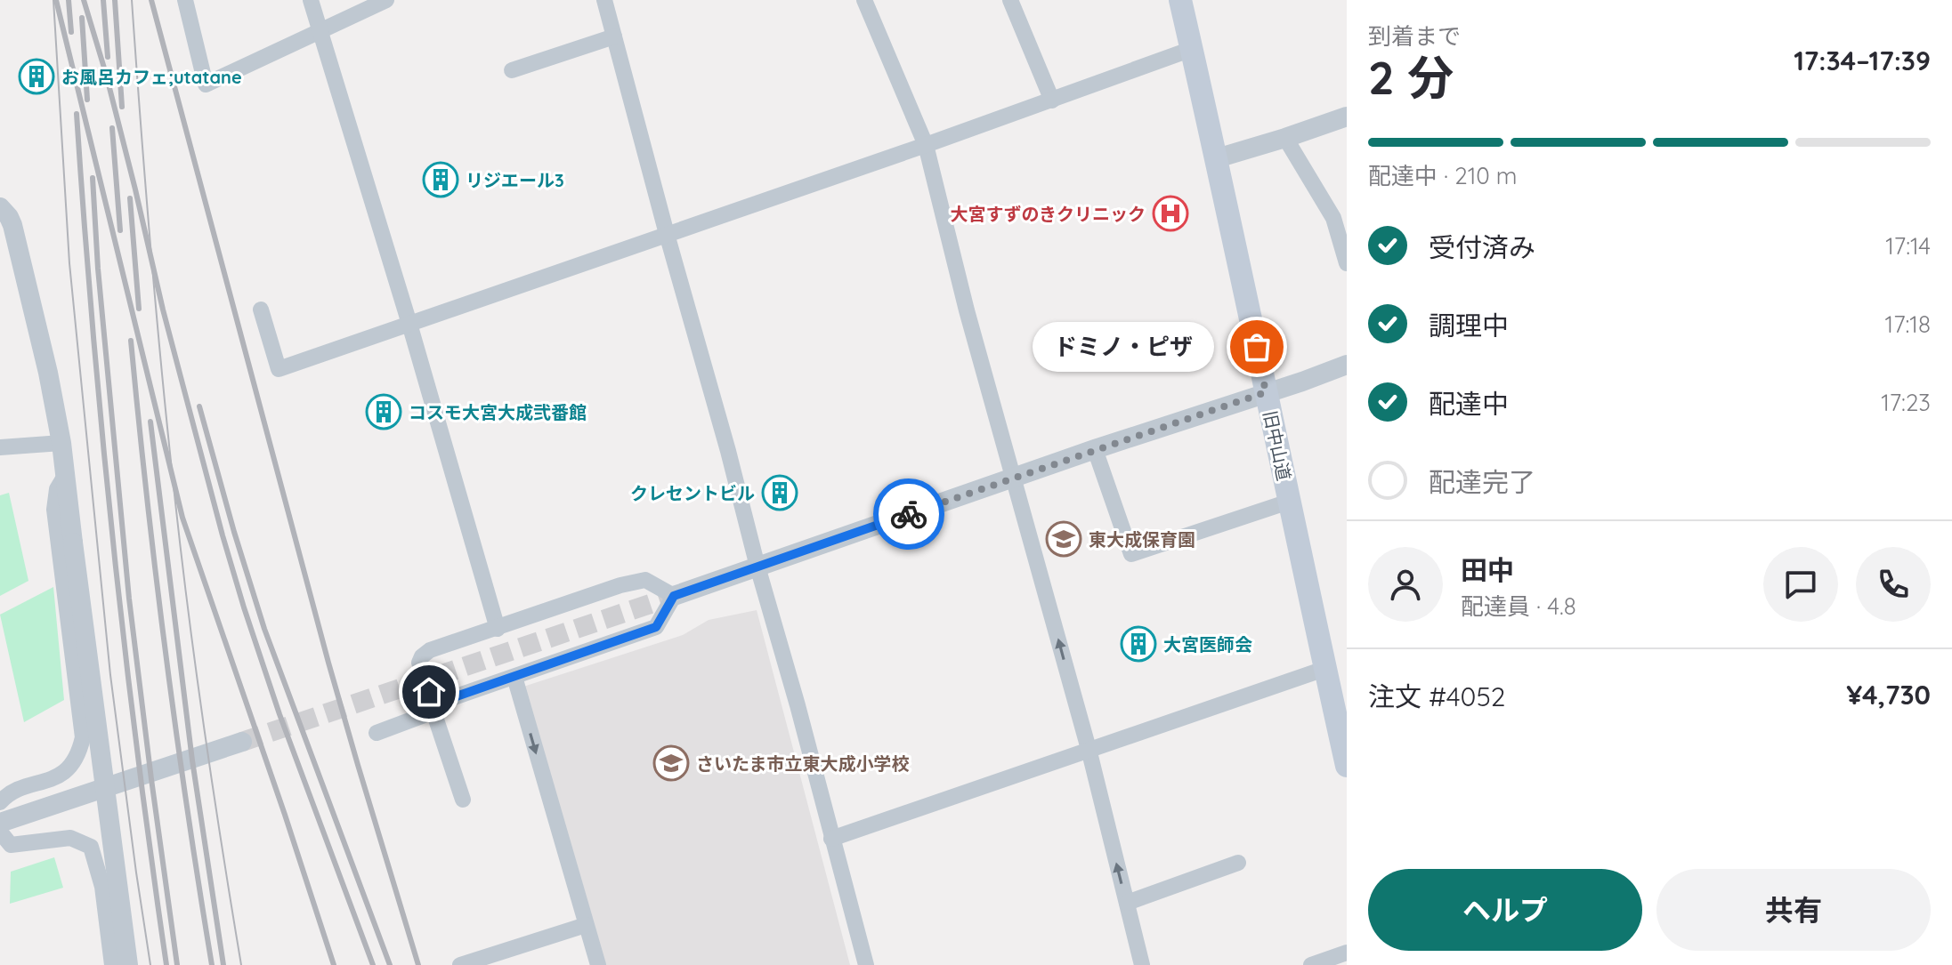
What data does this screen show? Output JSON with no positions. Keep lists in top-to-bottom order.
{
  "streets": {
    "main road": ["旧中山道"]
  },
  "places": {
    "building": [
      "お風呂カフェ;utatane",
      "リジエール3",
      "コスモ大宮大成弐番館",
      "クレセントビル",
      "大宮医師会"
    ],
    "hospital": ["大宮すずのきクリニック"],
    "other": ["ドミノ・ピザ"],
    "school or university": ["東大成保育園", "さいたま市立東大成小学校"]
  },
  "page": {
    "heading": ["2 分", "到着まで", "17:34–17:39"],
    "panel": [
      "田中",
      "配達員 · 4.8",
      "注文 #4052",
      "¥4,730"
    ],
    "bar": "配達中 · 210 m",
    "list": [
      ["受付済み", "17:14"],
      ["調理中", "17:18"],
      ["配達中", "17:23"],
      "配達完了"
    ],
    "bubble": "ドミノ・ピザ",
    "buttons": ["ヘルプ", "共有"]
  }
}
